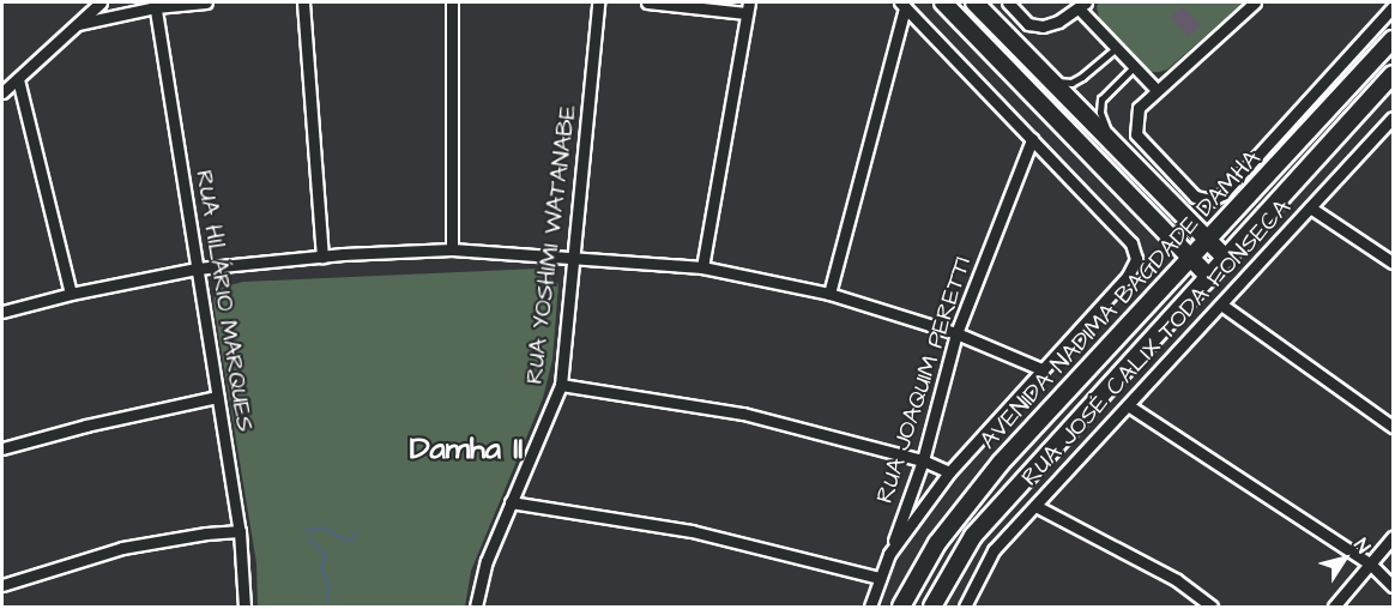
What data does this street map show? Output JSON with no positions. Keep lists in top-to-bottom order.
{
  "streets": {
    "street": [
      "RUA YOSHIMI WATANABE",
      "AVENIDA NADIMA BAGDADE DAMHA",
      "RUA HILÁRIO MARQUES",
      "RUA JOSÉ CALIX TODA FONSECA",
      "RUA JOAQUIM PERETTI"
    ]
  },
  "districts": ["Damha II"],
  "north": "top right"
}
